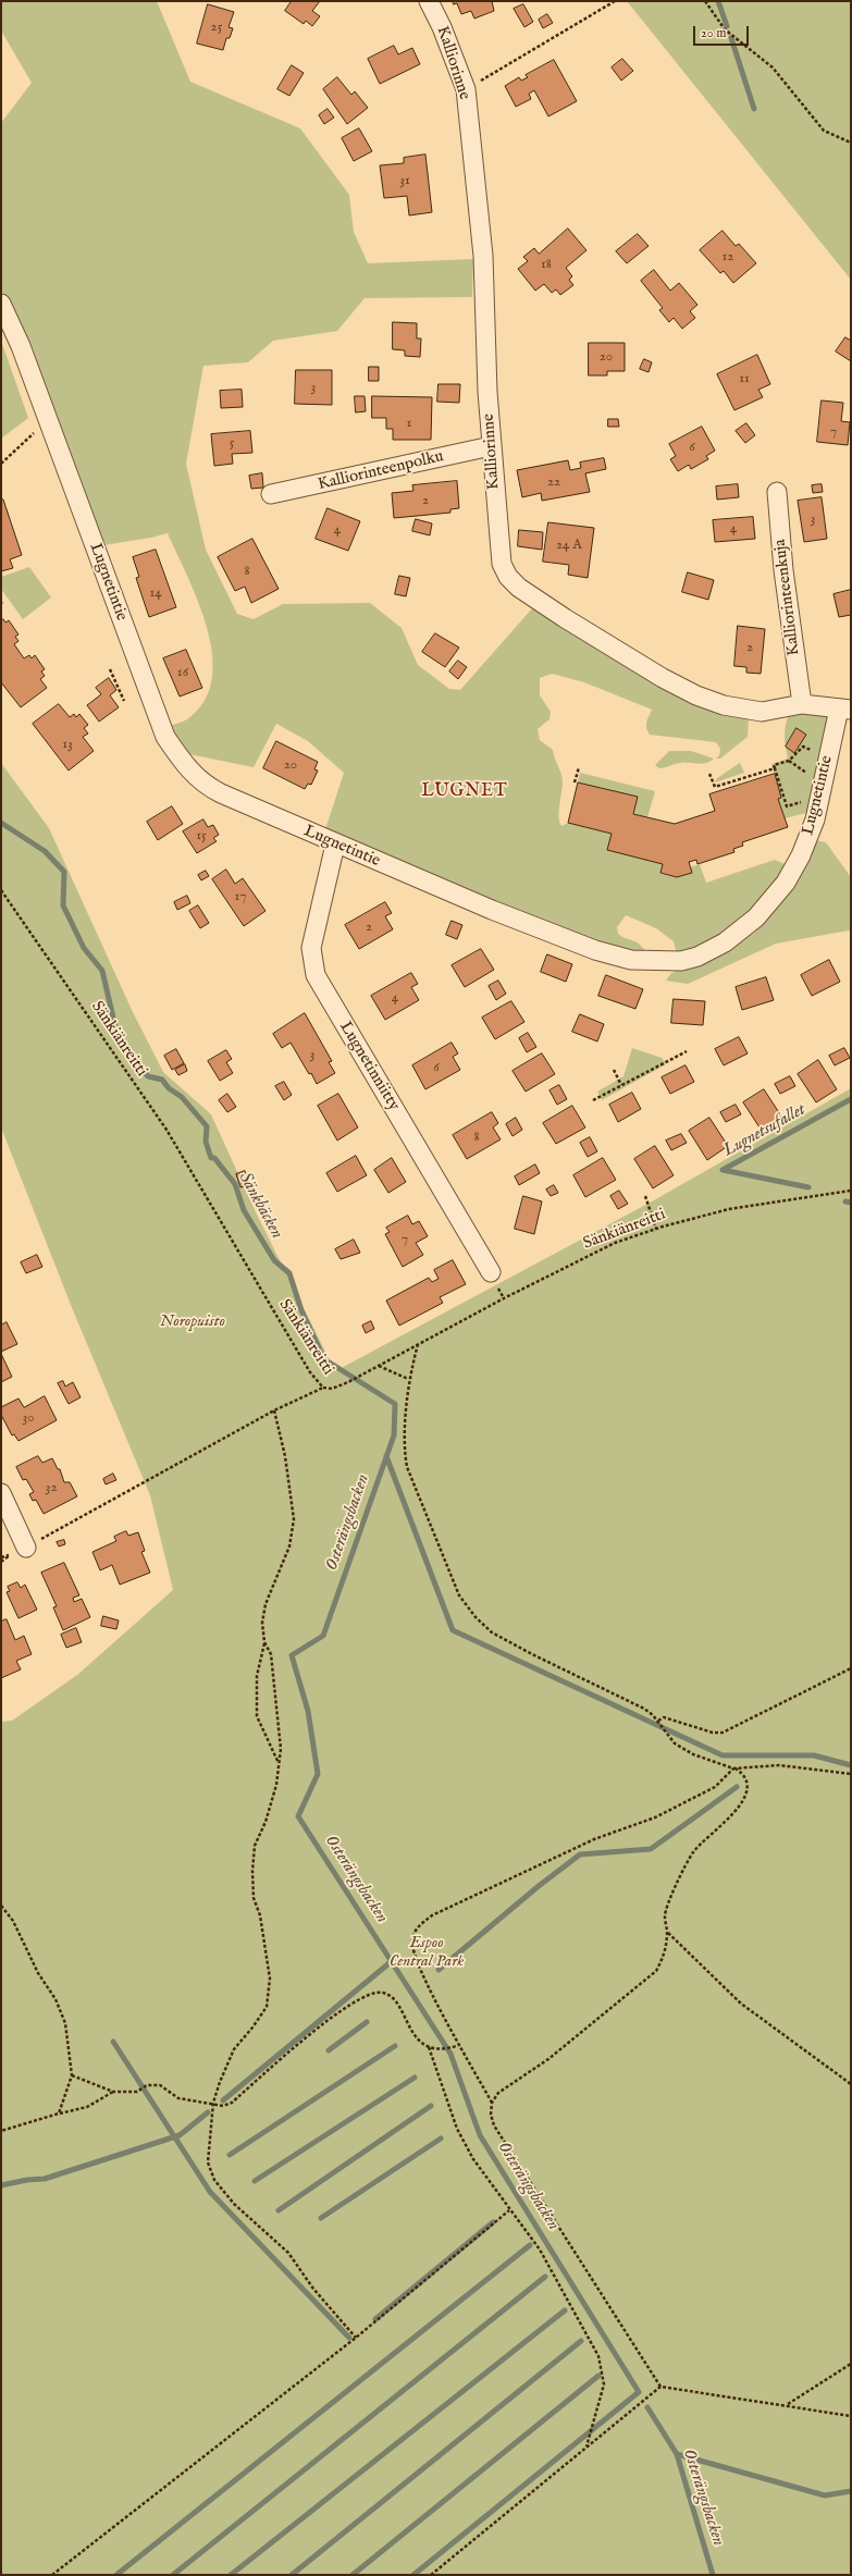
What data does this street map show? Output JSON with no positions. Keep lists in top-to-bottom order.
{
  "streets": {
    "street": [
      "Kalliorinne",
      "Kalliorinteenpolku",
      "Lugnetintie",
      "Kalliorinteenkuja",
      "Lugnetinniitty"
    ],
    "path": ["Sänkiänreitti"]
  },
  "crossings": [
    ["Kalliorinne", "Kalliorinteenpolku"],
    ["Kalliorinne", "Lugnetintie"],
    ["Kalliorinne", "Kalliorinteenkuja"],
    ["Lugnetintie", "Lugnetinniitty"]
  ],
  "districts": ["LUGNET"],
  "water": ["Lugnetsufallet", "Sänkbäcken", "Osterängsbacken"],
  "parks": ["Noropuisto", "Espoo Central Park"],
  "house_numbers": [
    "25",
    "31",
    "12",
    "18",
    "20",
    "11",
    "3",
    "1",
    "7",
    "5",
    "6",
    "22",
    "2",
    "3",
    "4",
    "4",
    "24 A",
    "8",
    "14",
    "2",
    "16",
    "13",
    "20",
    "15",
    "17",
    "2",
    "4",
    "3",
    "6",
    "8",
    "7",
    "30",
    "32"
  ],
  "scale_bar": "20 m"
}
